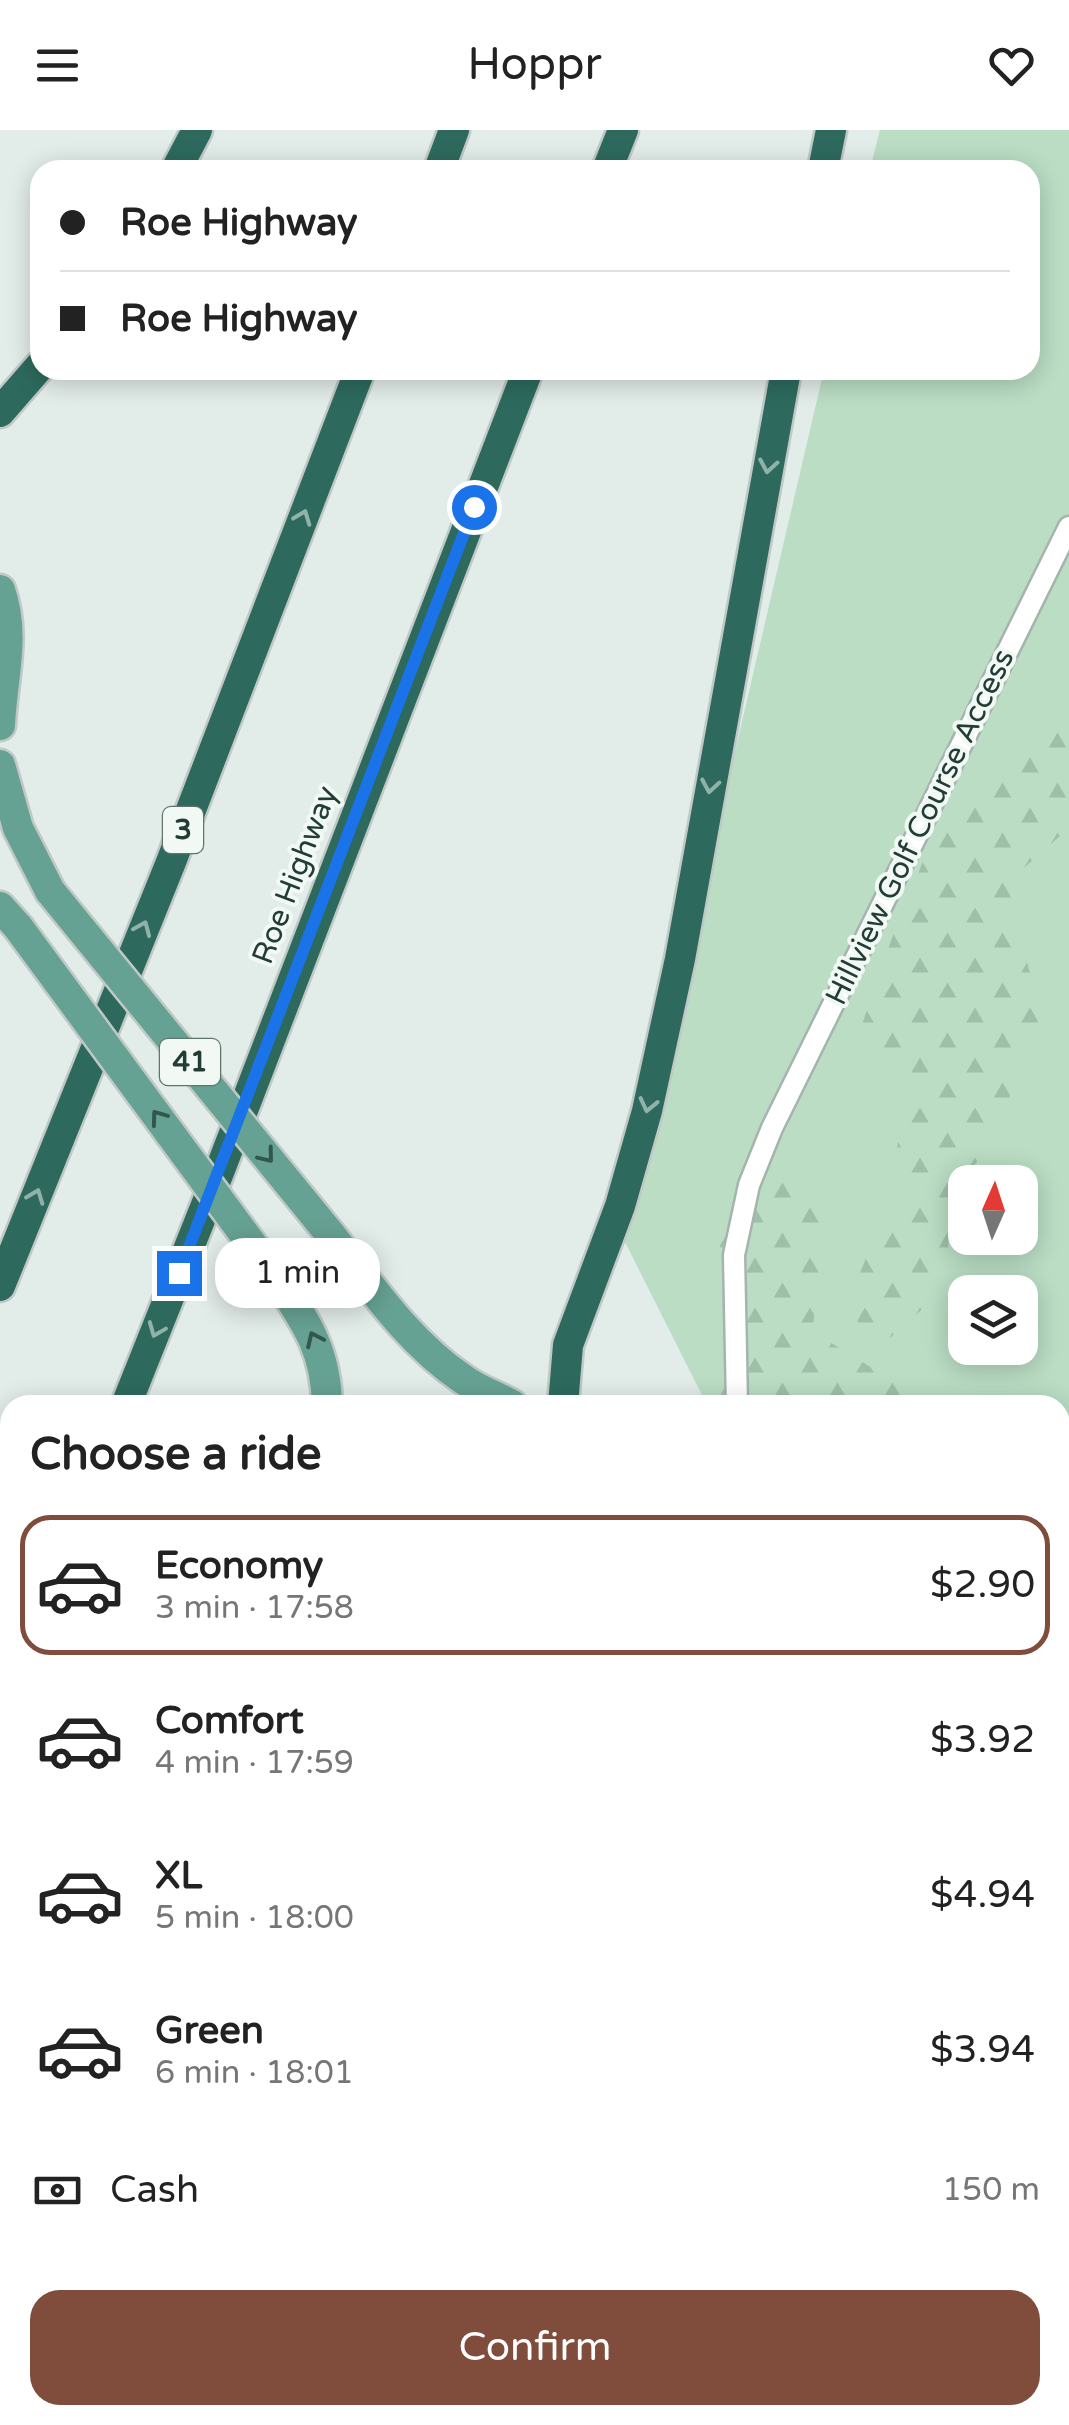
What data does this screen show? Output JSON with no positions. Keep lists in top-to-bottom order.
{
  "streets": {
    "highway": ["3", "Roe Highway"],
    "main road": ["41"],
    "lane": ["Hillview Golf Course Access"]
  },
  "north": "top",
  "page": {
    "header": "Hoppr",
    "banner": ["Roe Highway", "Roe Highway"],
    "bubble": "1 min",
    "heading": "Choose a ride",
    "list": [
      {
        "name": "Economy",
        "note": "3 min · 17:58",
        "value": "$2.90"
      },
      {
        "name": "Comfort",
        "note": "4 min · 17:59",
        "value": "$3.92"
      },
      {
        "name": "XL",
        "note": "5 min · 18:00",
        "value": "$4.94"
      },
      {
        "name": "Green",
        "note": "6 min · 18:01",
        "value": "$3.94"
      }
    ],
    "pay": ["Cash", "150 m"],
    "buttons": "Confirm"
  }
}
